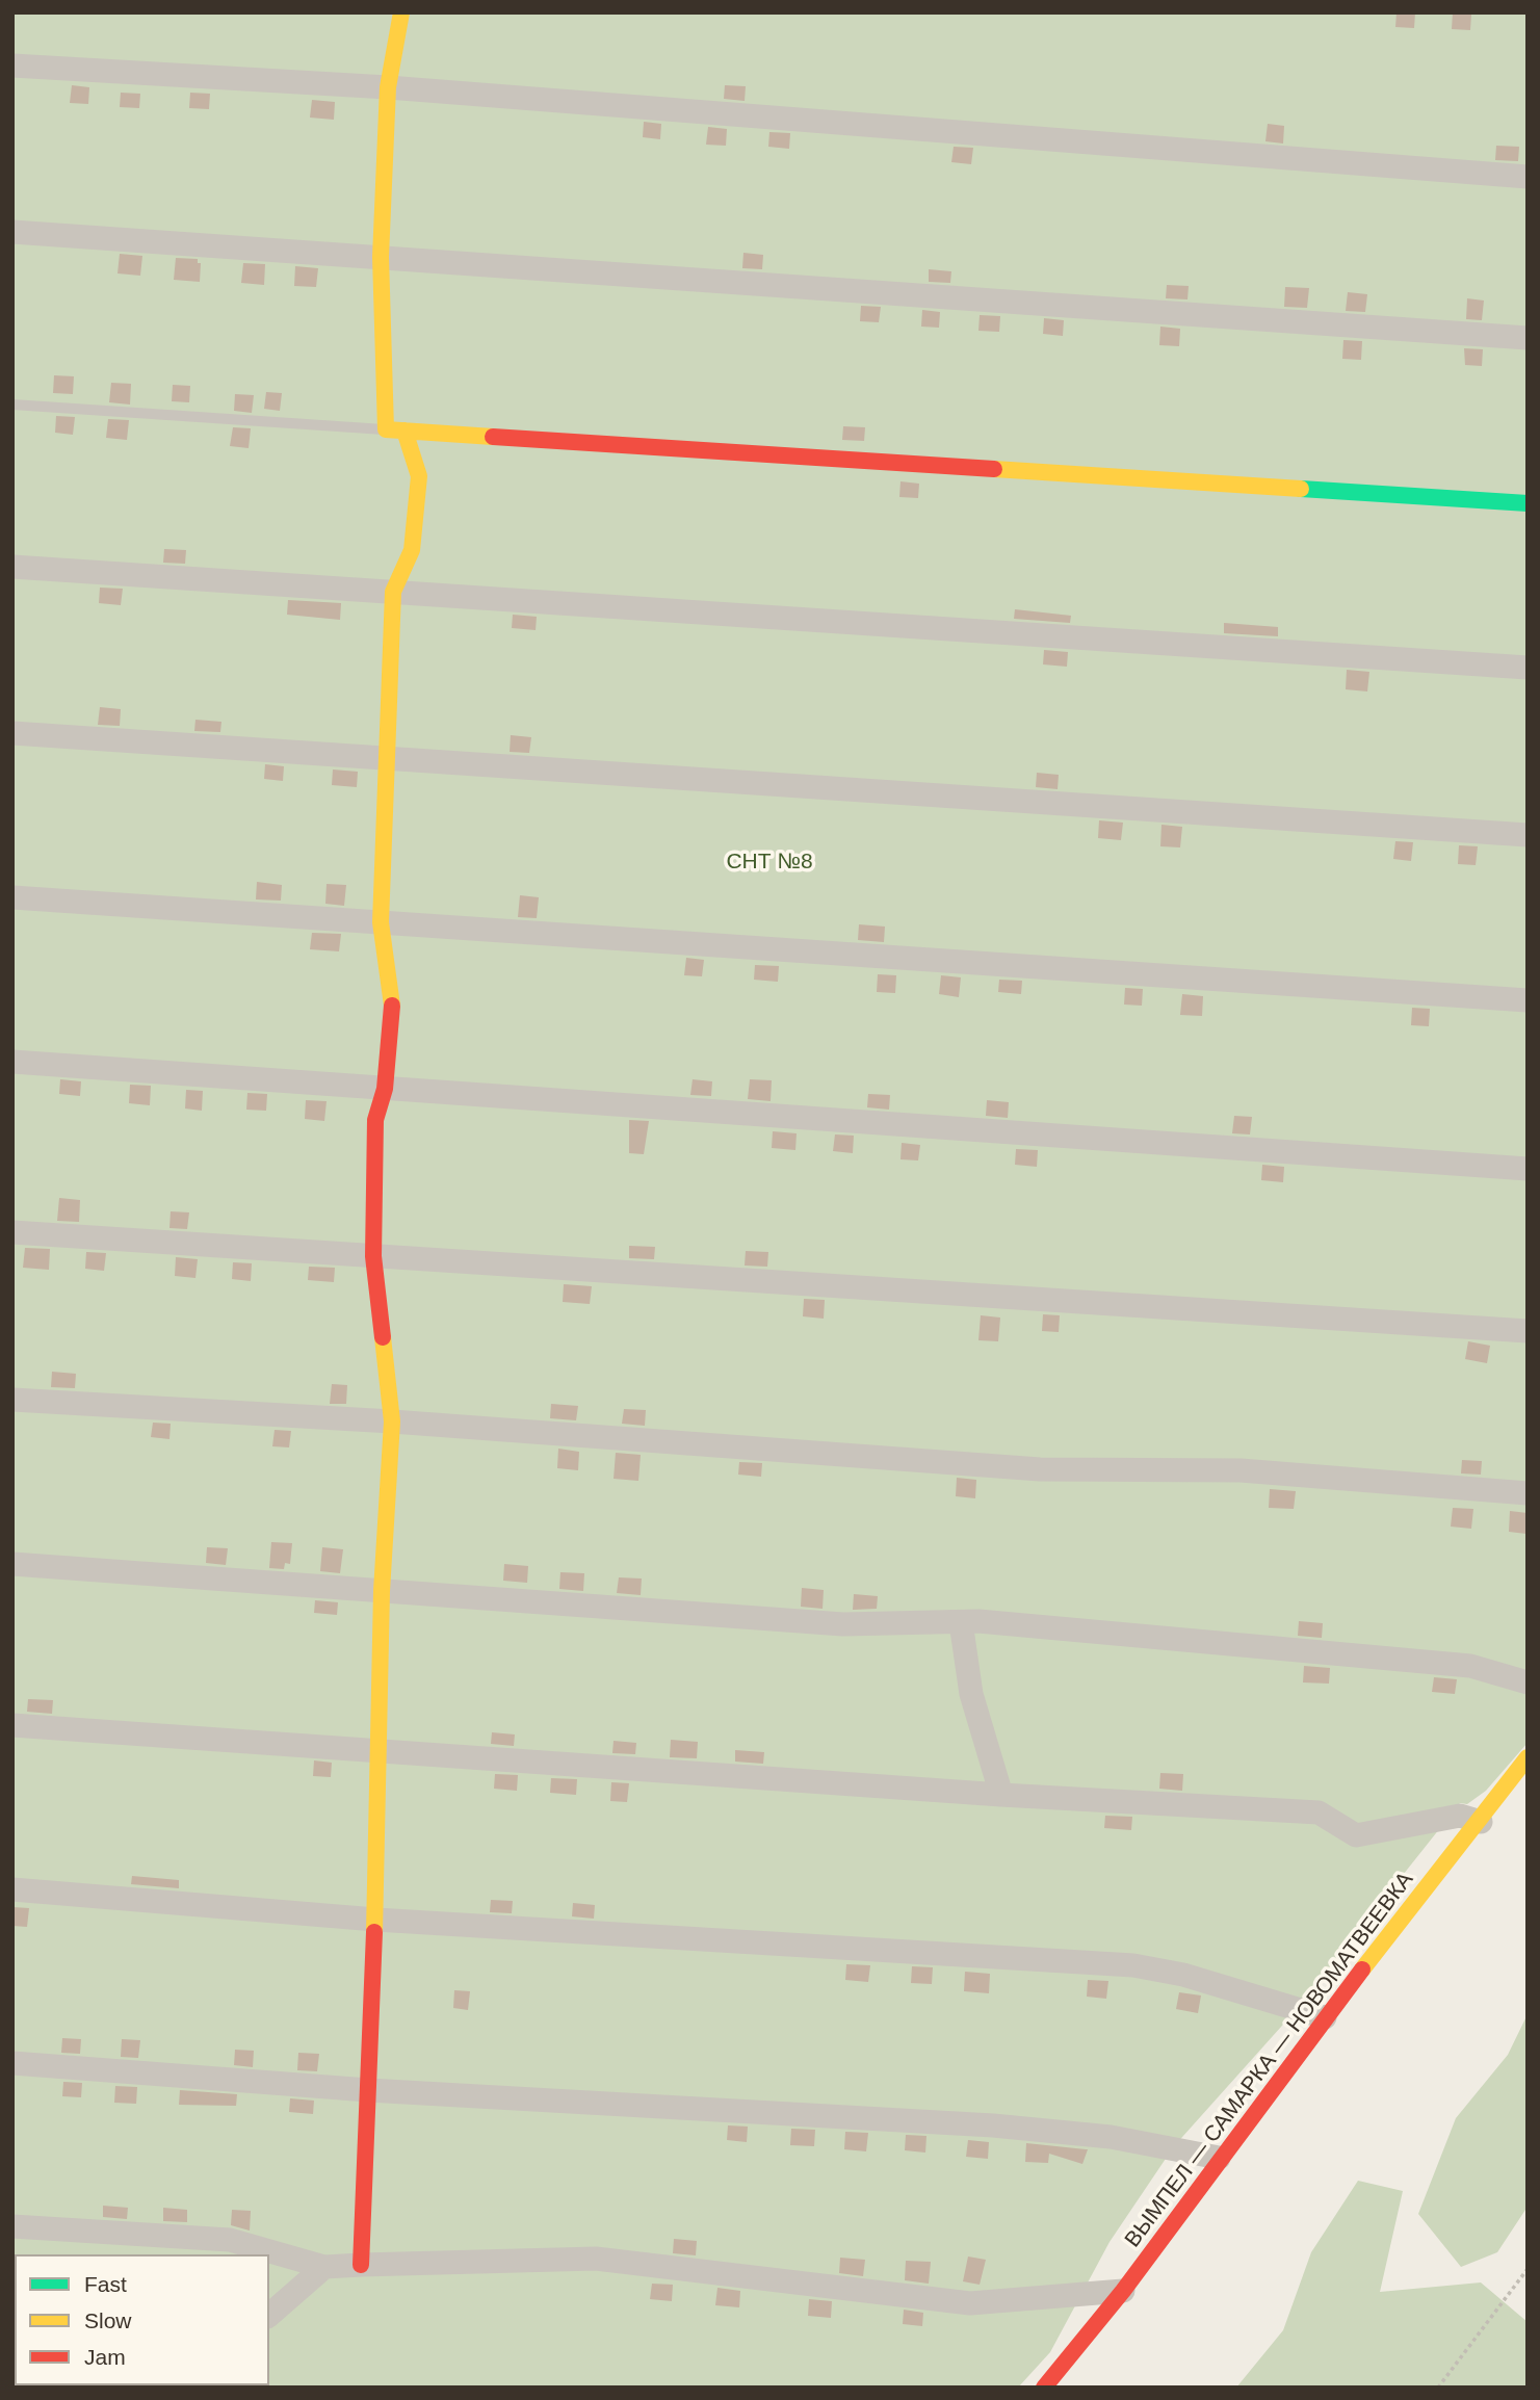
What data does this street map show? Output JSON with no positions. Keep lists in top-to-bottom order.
{
  "streets": {
    "street": ["ВЫМПЕЛ — САМАРКА — НОВОМАТВЕЕВКА"]
  },
  "parks": ["СНТ №8"],
  "legend": ["Fast", "Slow", "Jam"]
}
